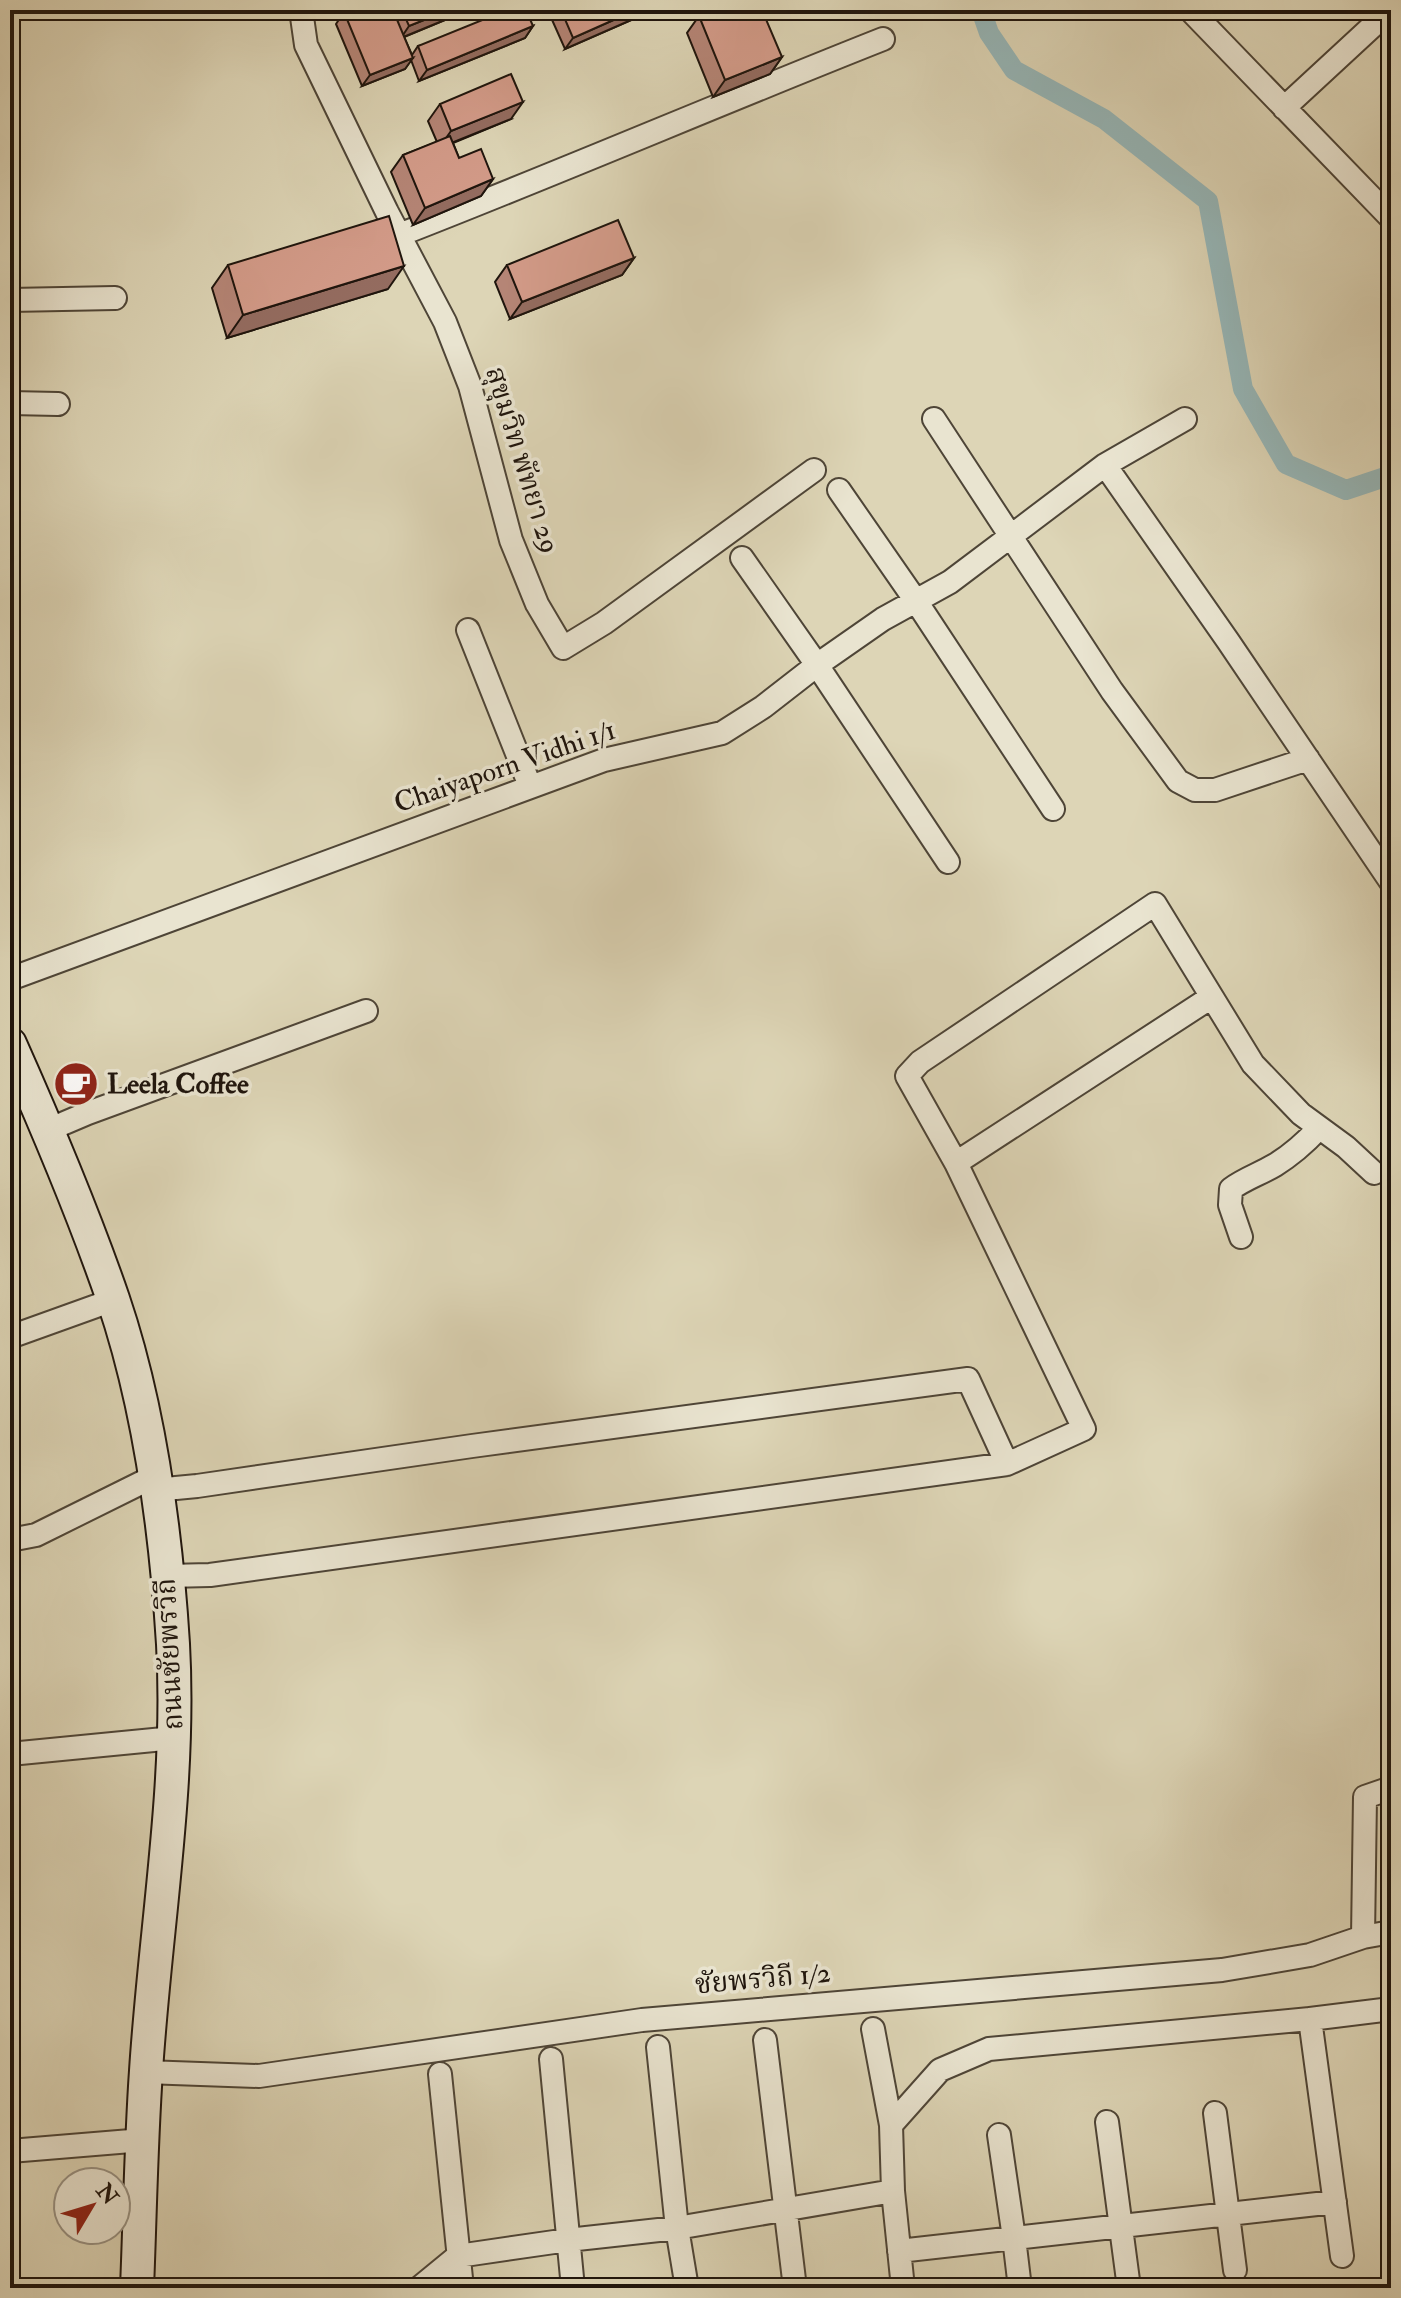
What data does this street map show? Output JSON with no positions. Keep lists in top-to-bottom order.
{
  "streets": {
    "main road": ["ถนนชัยพรวิถี"],
    "street": ["สุขุมวิท พัทยา 29", "Chaiyaporn Vidhi 1/1", "ชัยพรวิถี 1/2"]
  },
  "crossings": [
    ["ถนนชัยพรวิถี", "ชัยพรวิถี 1/2"]
  ],
  "places": {
    "cafe": ["Leela Coffee"]
  },
  "north": "top right"
}
